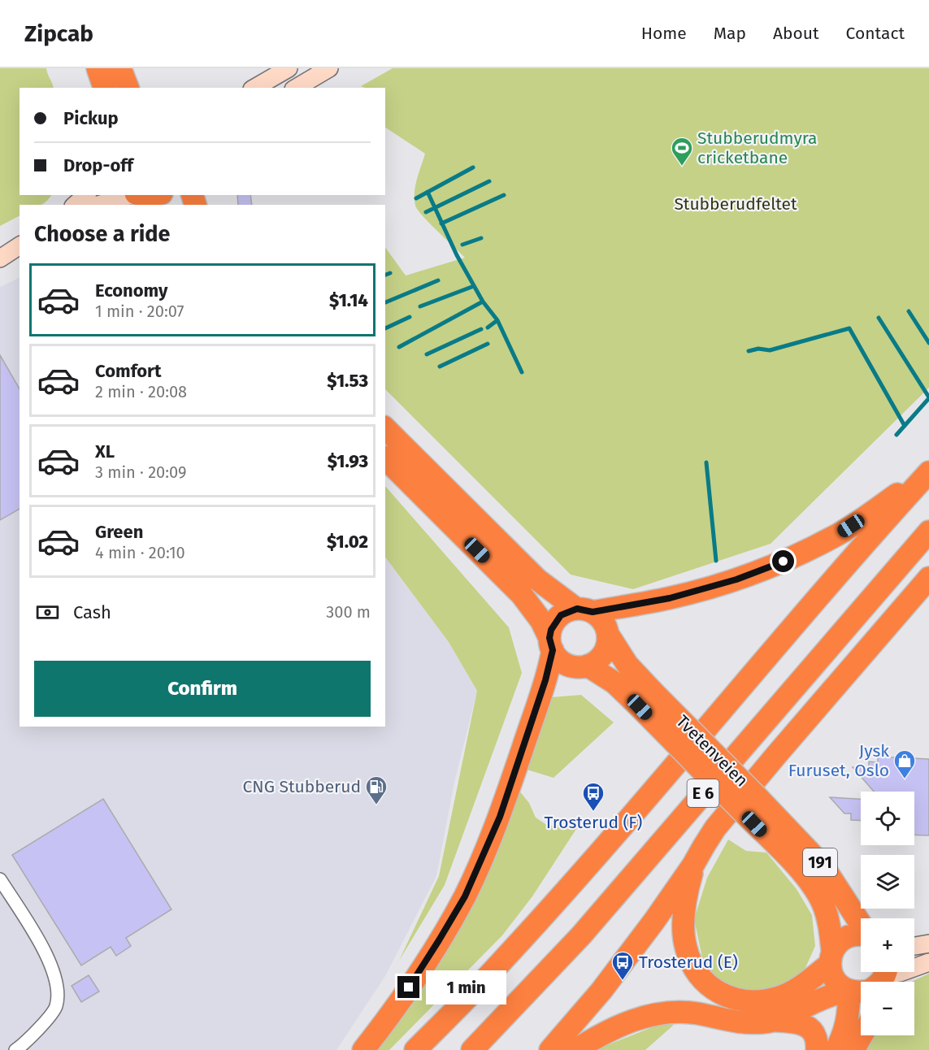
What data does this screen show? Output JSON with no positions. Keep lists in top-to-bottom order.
{
  "streets": {
    "highway": ["Tvetenveien", "E 6", "191"]
  },
  "crossings": [
    ["Tvetenveien", "E 6"],
    ["Tvetenveien", "191"]
  ],
  "parks": ["Stubberudfeltet"],
  "places": {
    "sports": ["Stubberudmyra cricketbane"],
    "shop": ["Jysk Furuset, Oslo"],
    "fuel station": ["CNG Stubberud"],
    "bus stop": ["Trosterud (F)", "Trosterud (E)"]
  },
  "page": {
    "header": "Zipcab",
    "nav": [
      "Home",
      "Map",
      "About",
      "Contact"
    ],
    "banner": ["Pickup", "Drop-off"],
    "heading": "Choose a ride",
    "list": [
      {
        "name": "Economy",
        "note": "1 min · 20:07",
        "value": "$1.14"
      },
      {
        "name": "Comfort",
        "note": "2 min · 20:08",
        "value": "$1.53"
      },
      {
        "name": "XL",
        "note": "3 min · 20:09",
        "value": "$1.93"
      },
      {
        "name": "Green",
        "note": "4 min · 20:10",
        "value": "$1.02"
      }
    ],
    "pay": ["Cash", "300 m"],
    "buttons": "Confirm",
    "map_buttons": ["+", "−"],
    "bubble": "1 min"
  }
}
